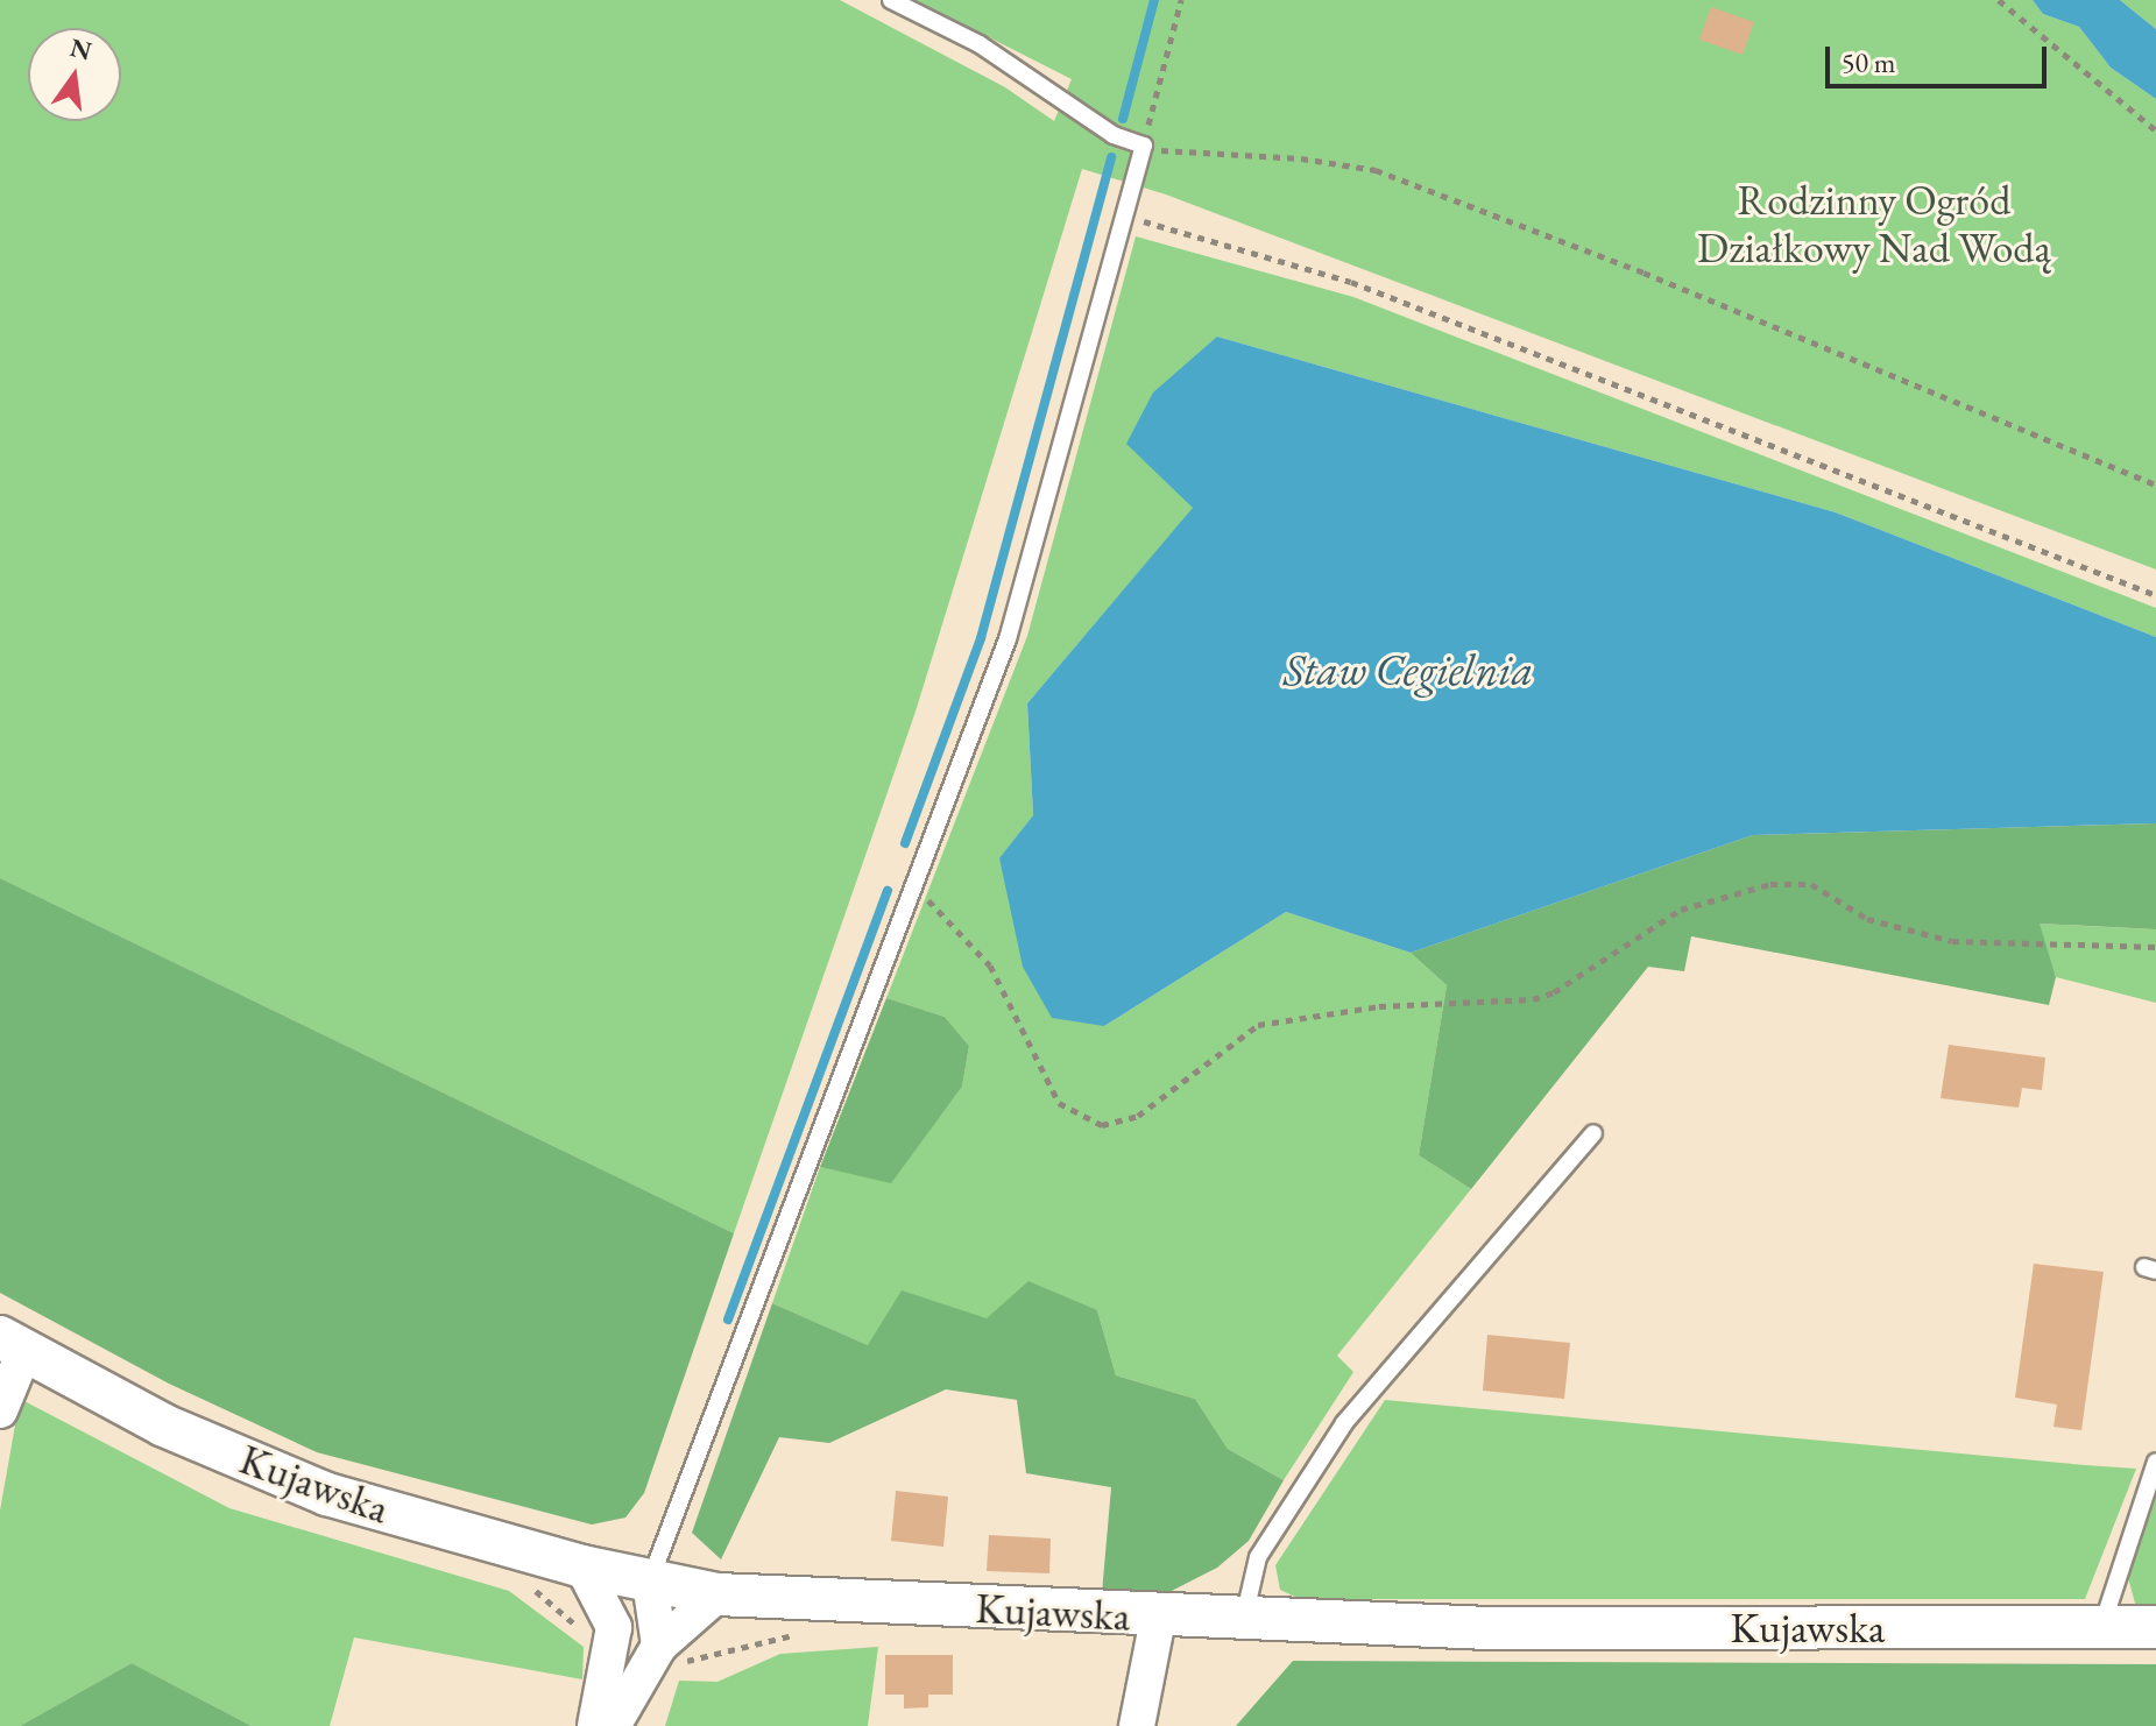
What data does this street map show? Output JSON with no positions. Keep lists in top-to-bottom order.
{
  "streets": {
    "street": ["Kujawska"]
  },
  "water": ["Staw Cegielnia"],
  "parks": ["Rodzinny Ogród Działkowy Nad Wodą"],
  "scale_bar": "50 m",
  "north": "top"
}
